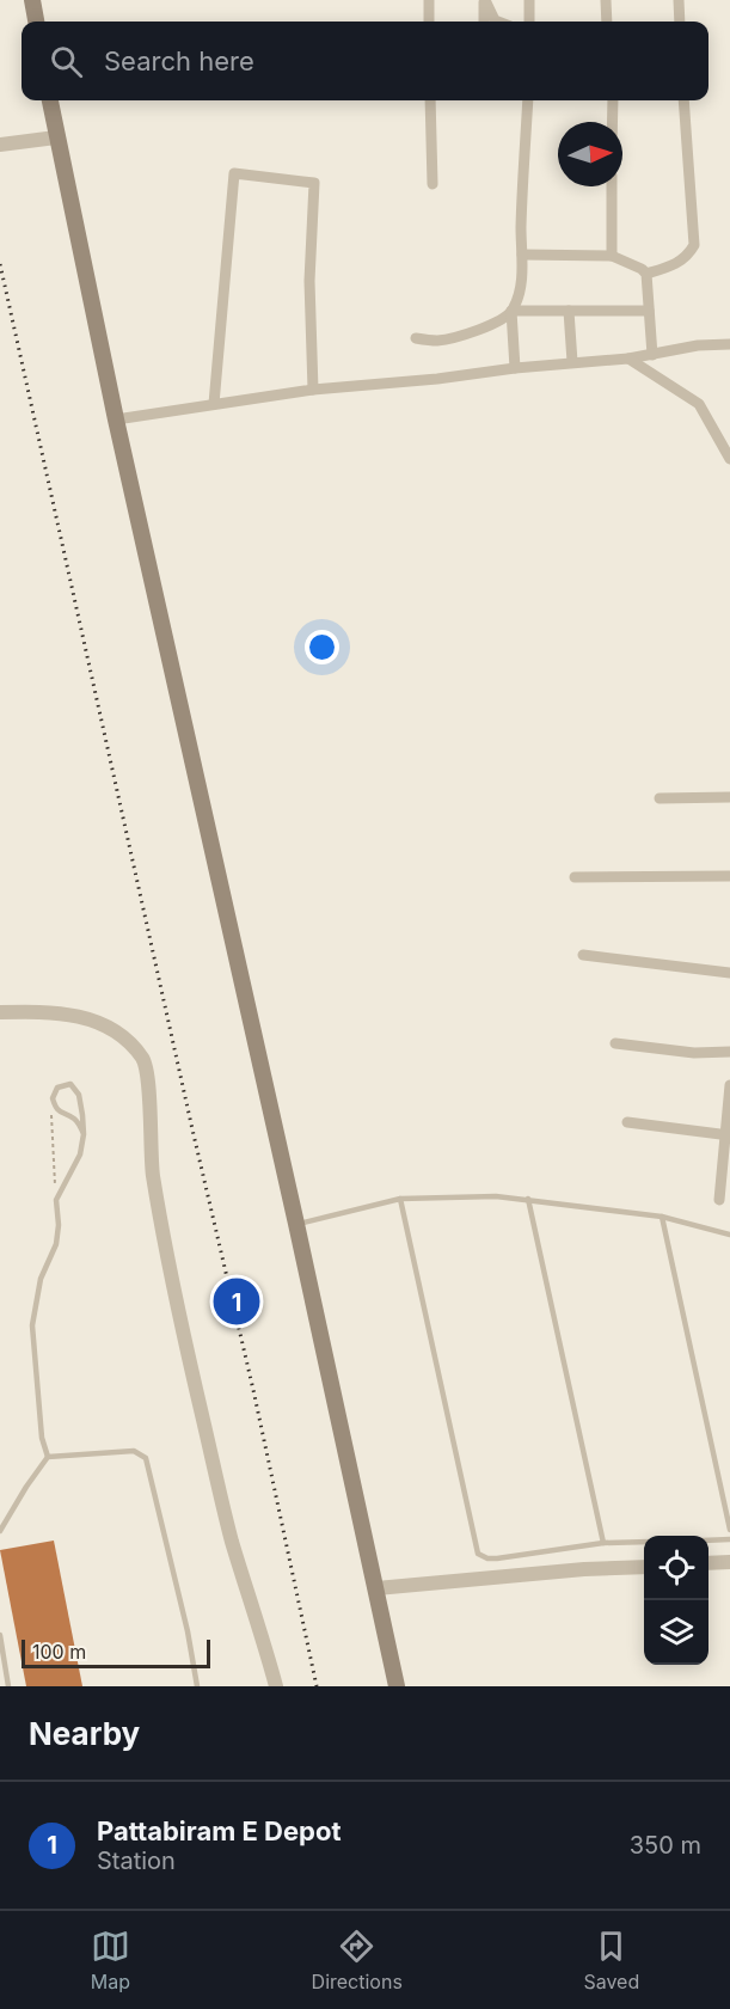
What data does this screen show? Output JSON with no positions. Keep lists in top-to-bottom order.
{
  "scale_bar": "100 m",
  "north": "right",
  "page": {
    "search": "Search here",
    "pins": "1",
    "scale": "100 m",
    "heading": "Nearby",
    "list": [
      {
        "mark": "1",
        "name": "Pattabiram E Depot",
        "note": "Station",
        "value": "350 m"
      }
    ],
    "nav": ["Map", "Directions", "Saved"]
  }
}
